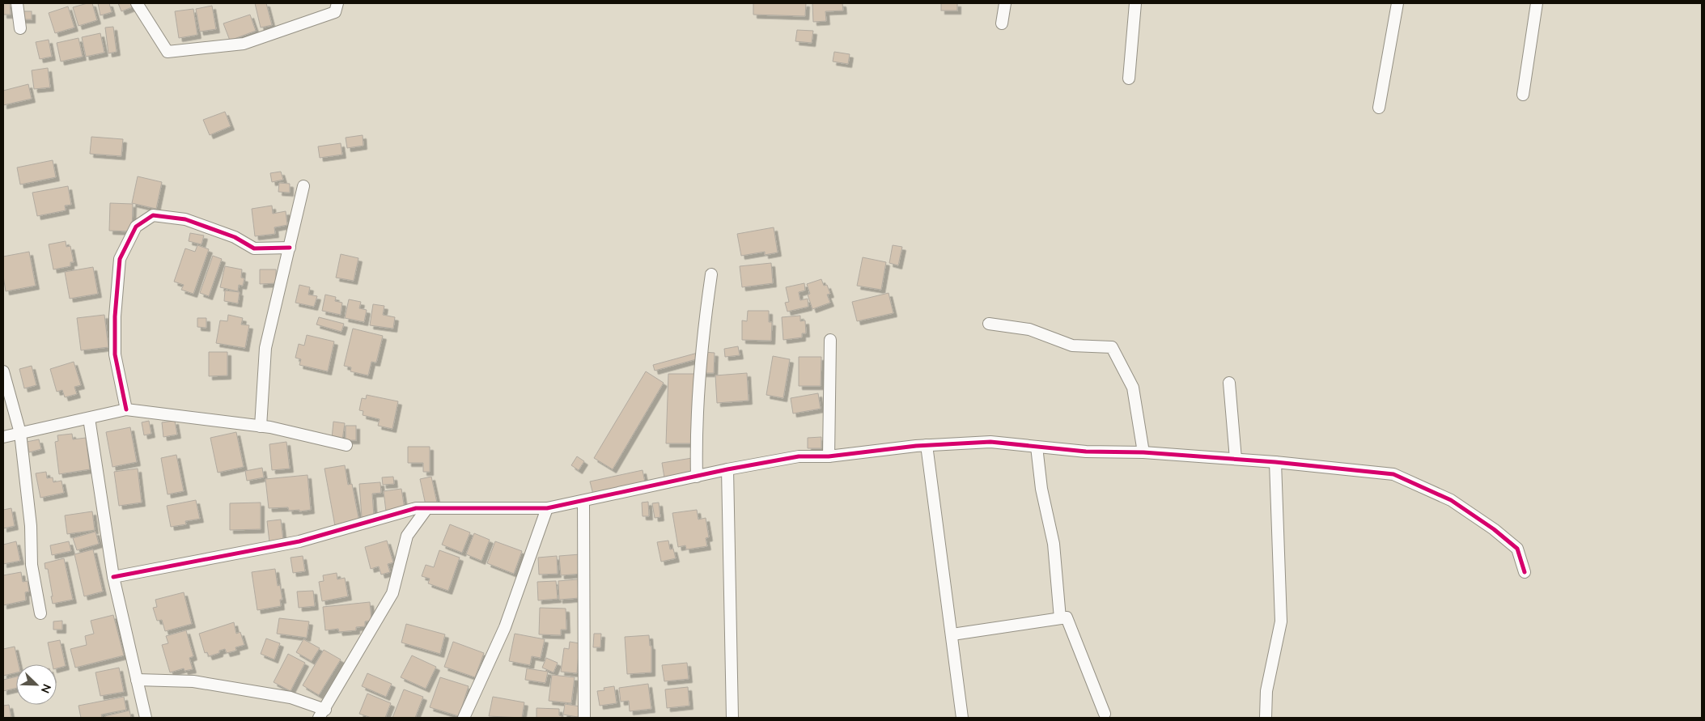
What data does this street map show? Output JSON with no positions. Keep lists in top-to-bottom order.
{
  "north": "bottom right"
}
